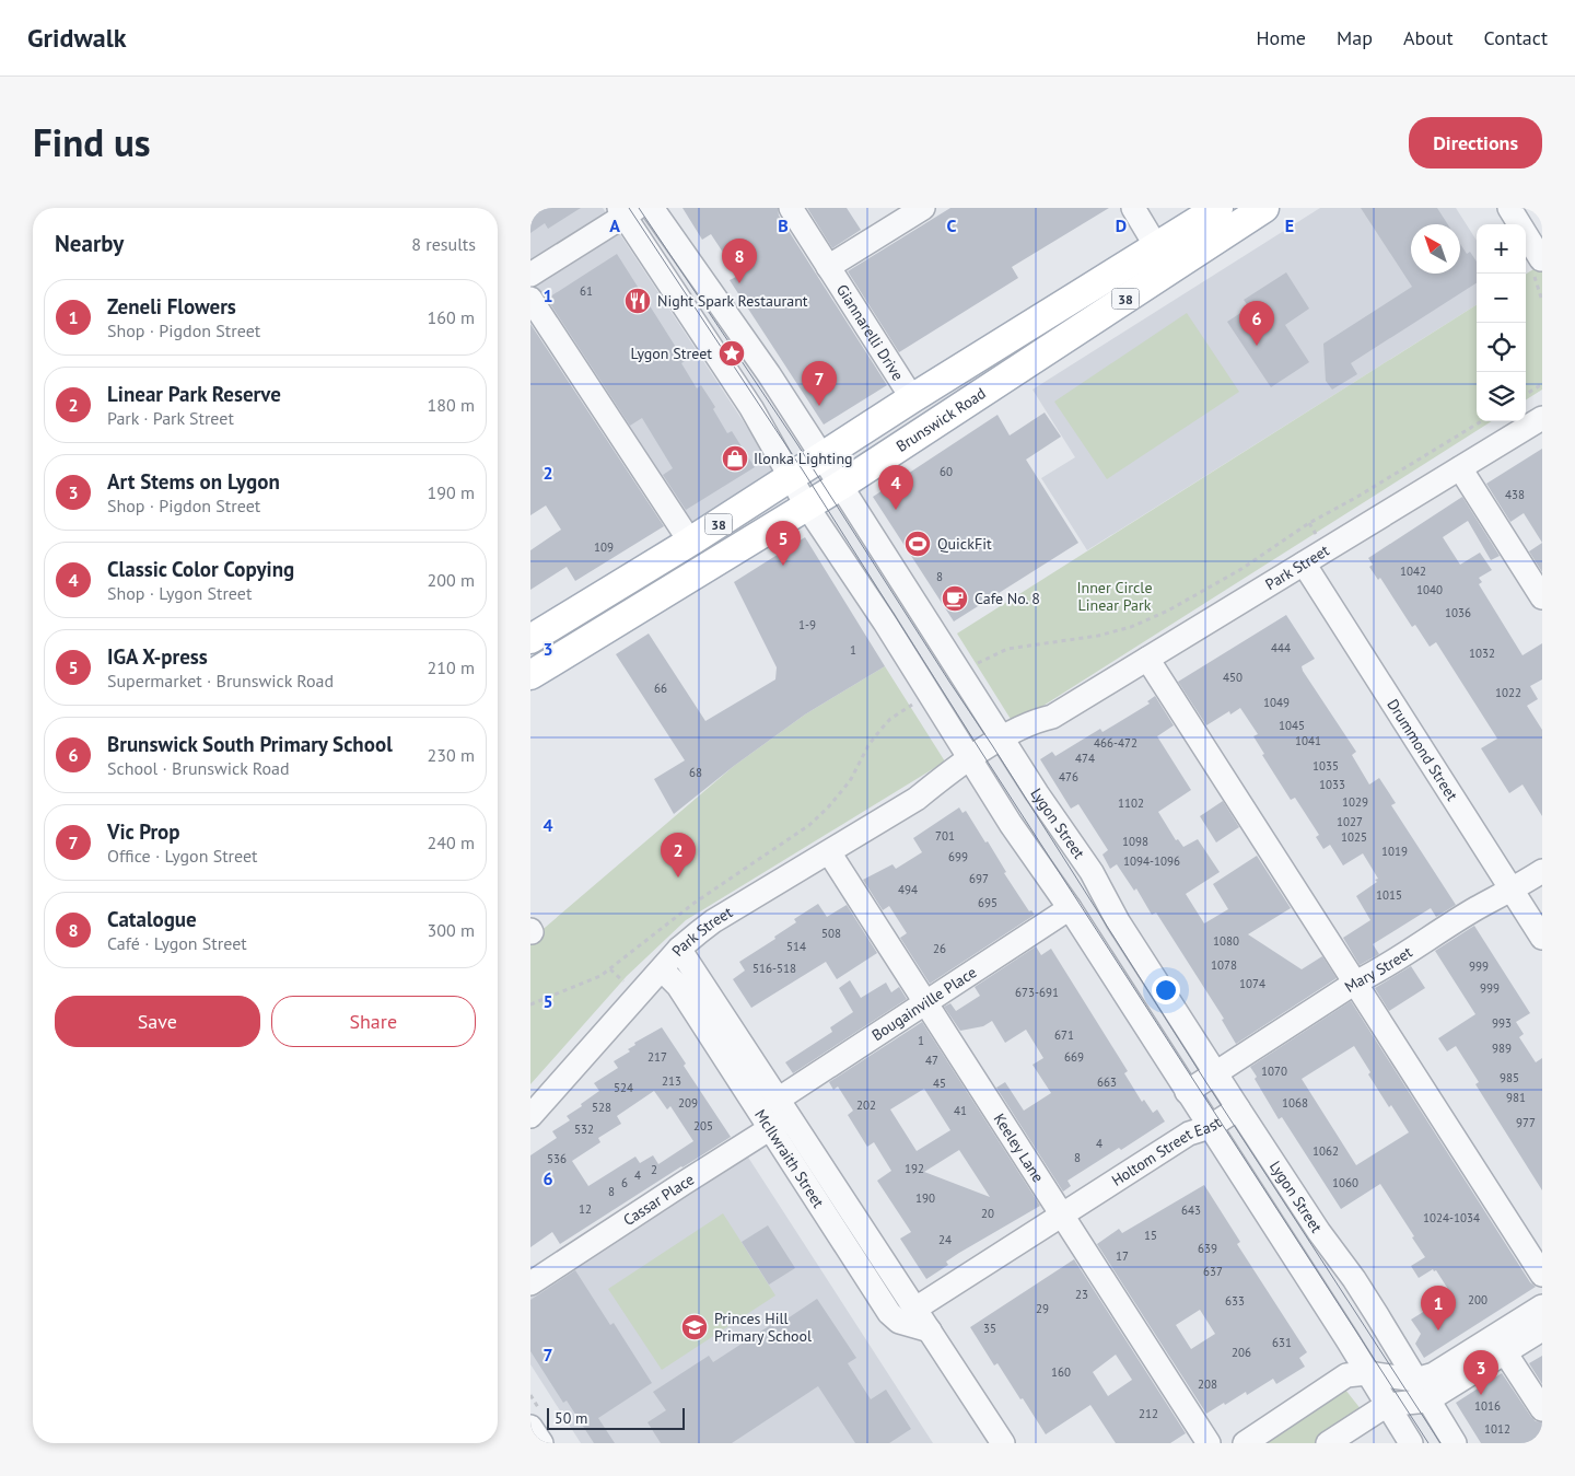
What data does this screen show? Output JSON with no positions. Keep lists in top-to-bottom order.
{
  "streets": {
    "main road": ["38", "Brunswick Road"],
    "street": [
      "Giannarelli Drive",
      "Park Street",
      "Drummond Street",
      "Lygon Street",
      "Mary Street",
      "Bougainville Place",
      "Keeley Lane",
      "McIlwraith Street",
      "Holtom Street East",
      "Cassar Place"
    ]
  },
  "crossings": [
    ["38", "Giannarelli Drive"],
    ["38", "Lygon Street"],
    ["Brunswick Road", "Lygon Street"],
    ["Park Street", "Drummond Street"],
    ["Park Street", "Lygon Street"],
    ["Park Street", "Keeley Lane"],
    ["Park Street", "McIlwraith Street"],
    ["Drummond Street", "Mary Street"],
    ["Lygon Street", "Mary Street"],
    ["Lygon Street", "Holtom Street East"],
    ["Bougainville Place", "Keeley Lane"],
    ["Bougainville Place", "McIlwraith Street"],
    ["Bougainville Place", "Cassar Place"],
    ["Keeley Lane", "Holtom Street East"],
    ["McIlwraith Street", "Holtom Street East"],
    ["McIlwraith Street", "Cassar Place"]
  ],
  "parks": ["Inner Circle Linear Park"],
  "places": {
    "restaurant": ["Night Spark Restaurant"],
    "place": ["Lygon Street"],
    "shop": ["Ilonka Lighting"],
    "sports": ["QuickFit"],
    "cafe": ["Cafe No. 8"],
    "school or university": ["Princes Hill Primary School"]
  },
  "house_numbers": [
    "61",
    "60",
    "438",
    "109",
    "1042",
    "8",
    "1040",
    "1036",
    "1-9",
    "444",
    "1",
    "1032",
    "450",
    "66",
    "1022",
    "1049",
    "1045",
    "1041",
    "466-472",
    "474",
    "1035",
    "68",
    "476",
    "1033",
    "1029",
    "1102",
    "1027",
    "701",
    "1025",
    "1098",
    "1019",
    "699",
    "1094-1096",
    "697",
    "494",
    "1015",
    "695",
    "508",
    "1080",
    "514",
    "26",
    "1078",
    "999",
    "516-518",
    "1074",
    "999",
    "673-691",
    "993",
    "671",
    "1",
    "989",
    "217",
    "669",
    "47",
    "1070",
    "985",
    "213",
    "663",
    "45",
    "524",
    "981",
    "209",
    "1068",
    "202",
    "528",
    "41",
    "977",
    "205",
    "532",
    "4",
    "1062",
    "8",
    "536",
    "192",
    "2",
    "4",
    "6",
    "1060",
    "8",
    "190",
    "12",
    "643",
    "20",
    "1024-1034",
    "15",
    "24",
    "639",
    "17",
    "637",
    "23",
    "200",
    "633",
    "29",
    "35",
    "631",
    "206",
    "160",
    "208",
    "1016",
    "212",
    "1012"
  ],
  "scale_bar": "50 m",
  "north": "top left",
  "page": {
    "header": "Gridwalk",
    "nav": [
      "Home",
      "Map",
      "About",
      "Contact"
    ],
    "title": "Find us",
    "buttons": [
      "Directions",
      ["Save", "Share"]
    ],
    "heading": ["Nearby", "8 results"],
    "map_buttons": ["+", "−"],
    "pins": [
      "8",
      "6",
      "7",
      "4",
      "5",
      "2",
      "1",
      "3"
    ],
    "list": [
      {
        "mark": "1",
        "name": "Zeneli Flowers",
        "note": "Shop · Pigdon Street",
        "value": "160 m"
      },
      {
        "mark": "2",
        "name": "Linear Park Reserve",
        "note": "Park · Park Street",
        "value": "180 m"
      },
      {
        "mark": "3",
        "name": "Art Stems on Lygon",
        "note": "Shop · Pigdon Street",
        "value": "190 m"
      },
      {
        "mark": "4",
        "name": "Classic Color Copying",
        "note": "Shop · Lygon Street",
        "value": "200 m"
      },
      {
        "mark": "5",
        "name": "IGA X-press",
        "note": "Supermarket · Brunswick Road",
        "value": "210 m"
      },
      {
        "mark": "6",
        "name": "Brunswick South Primary School",
        "note": "School · Brunswick Road",
        "value": "230 m"
      },
      {
        "mark": "7",
        "name": "Vic Prop",
        "note": "Office · Lygon Street",
        "value": "240 m"
      },
      {
        "mark": "8",
        "name": "Catalogue",
        "note": "Café · Lygon Street",
        "value": "300 m"
      }
    ],
    "scale": "50 m"
  },
  "grid": {
    "columns": [
      "A",
      "B",
      "C",
      "D",
      "E"
    ],
    "rows": [
      "1",
      "2",
      "3",
      "4",
      "5",
      "6",
      "7"
    ]
  }
}
